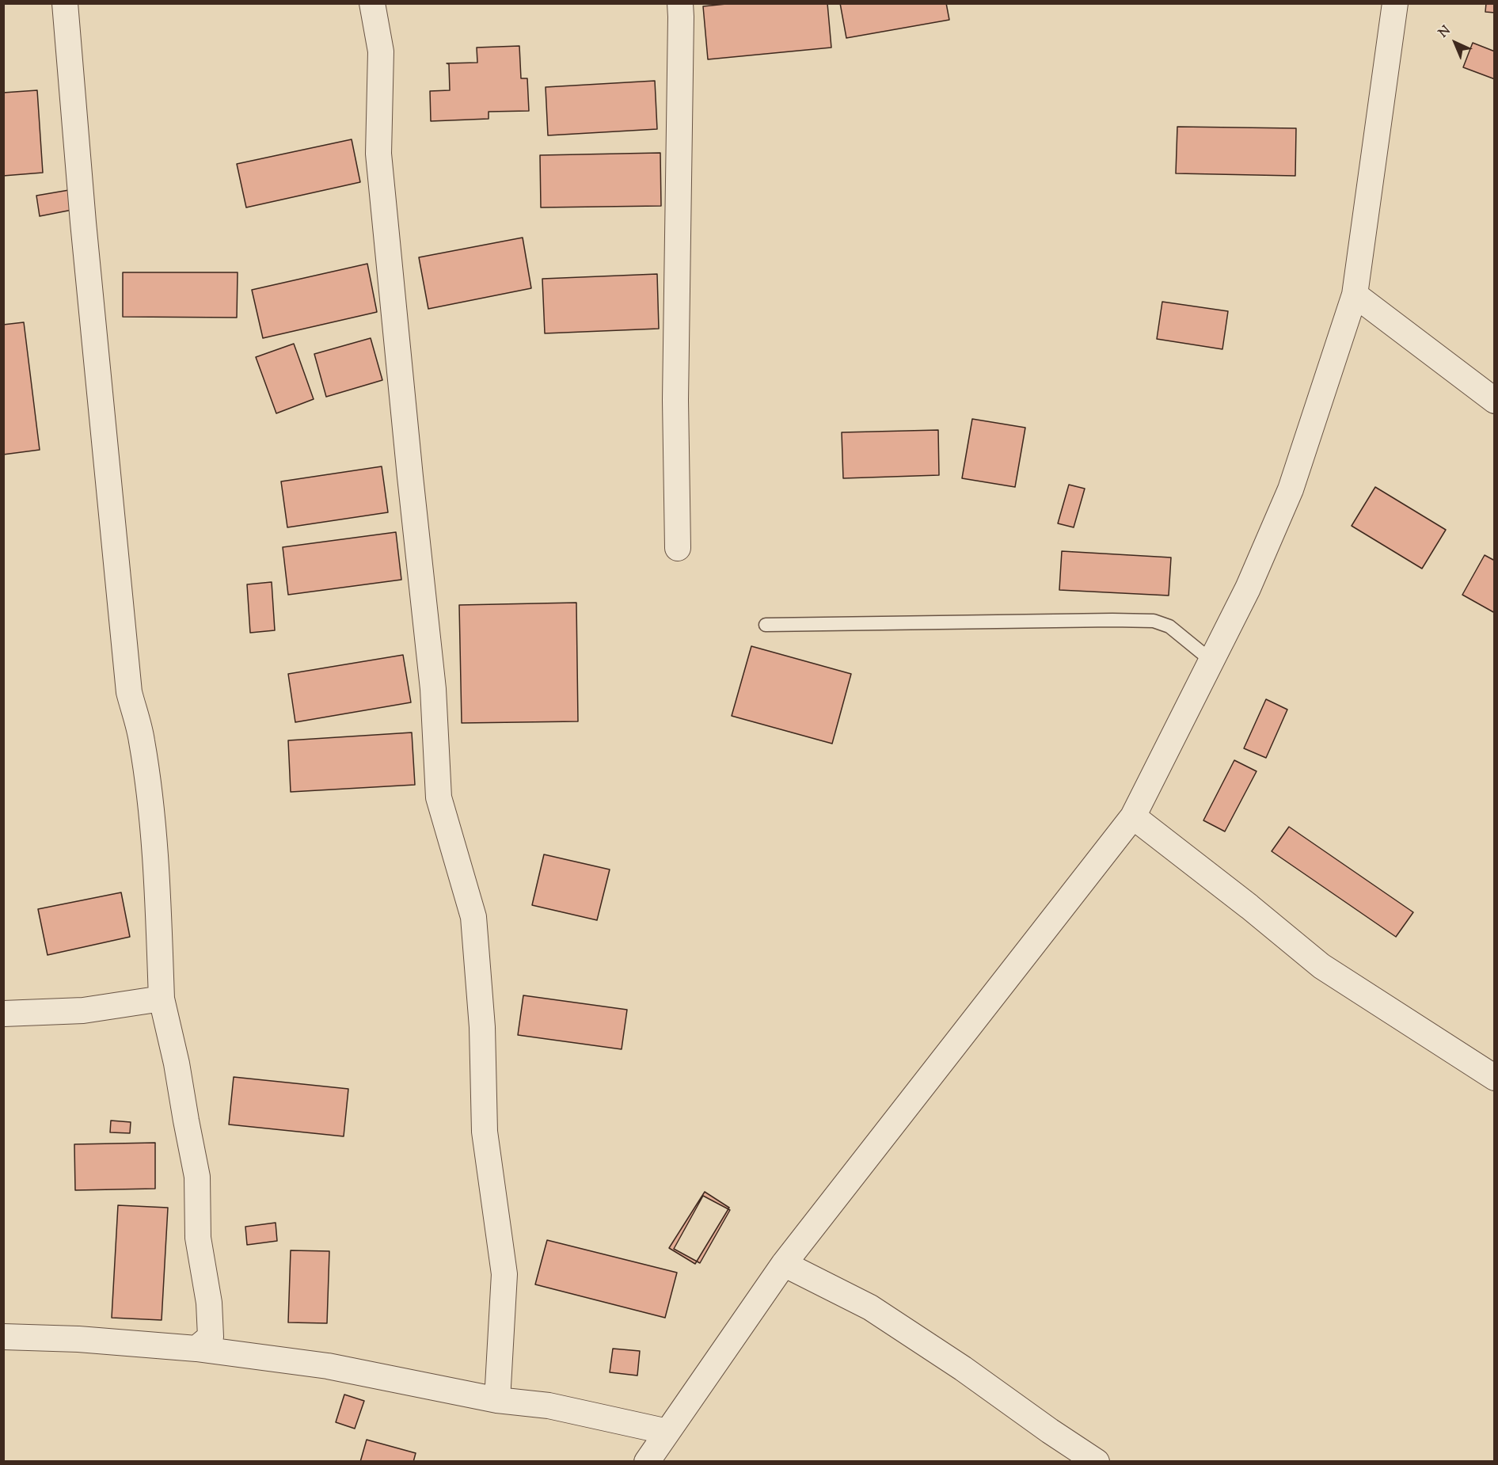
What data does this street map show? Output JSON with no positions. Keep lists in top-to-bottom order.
{
  "north": "top left"
}
